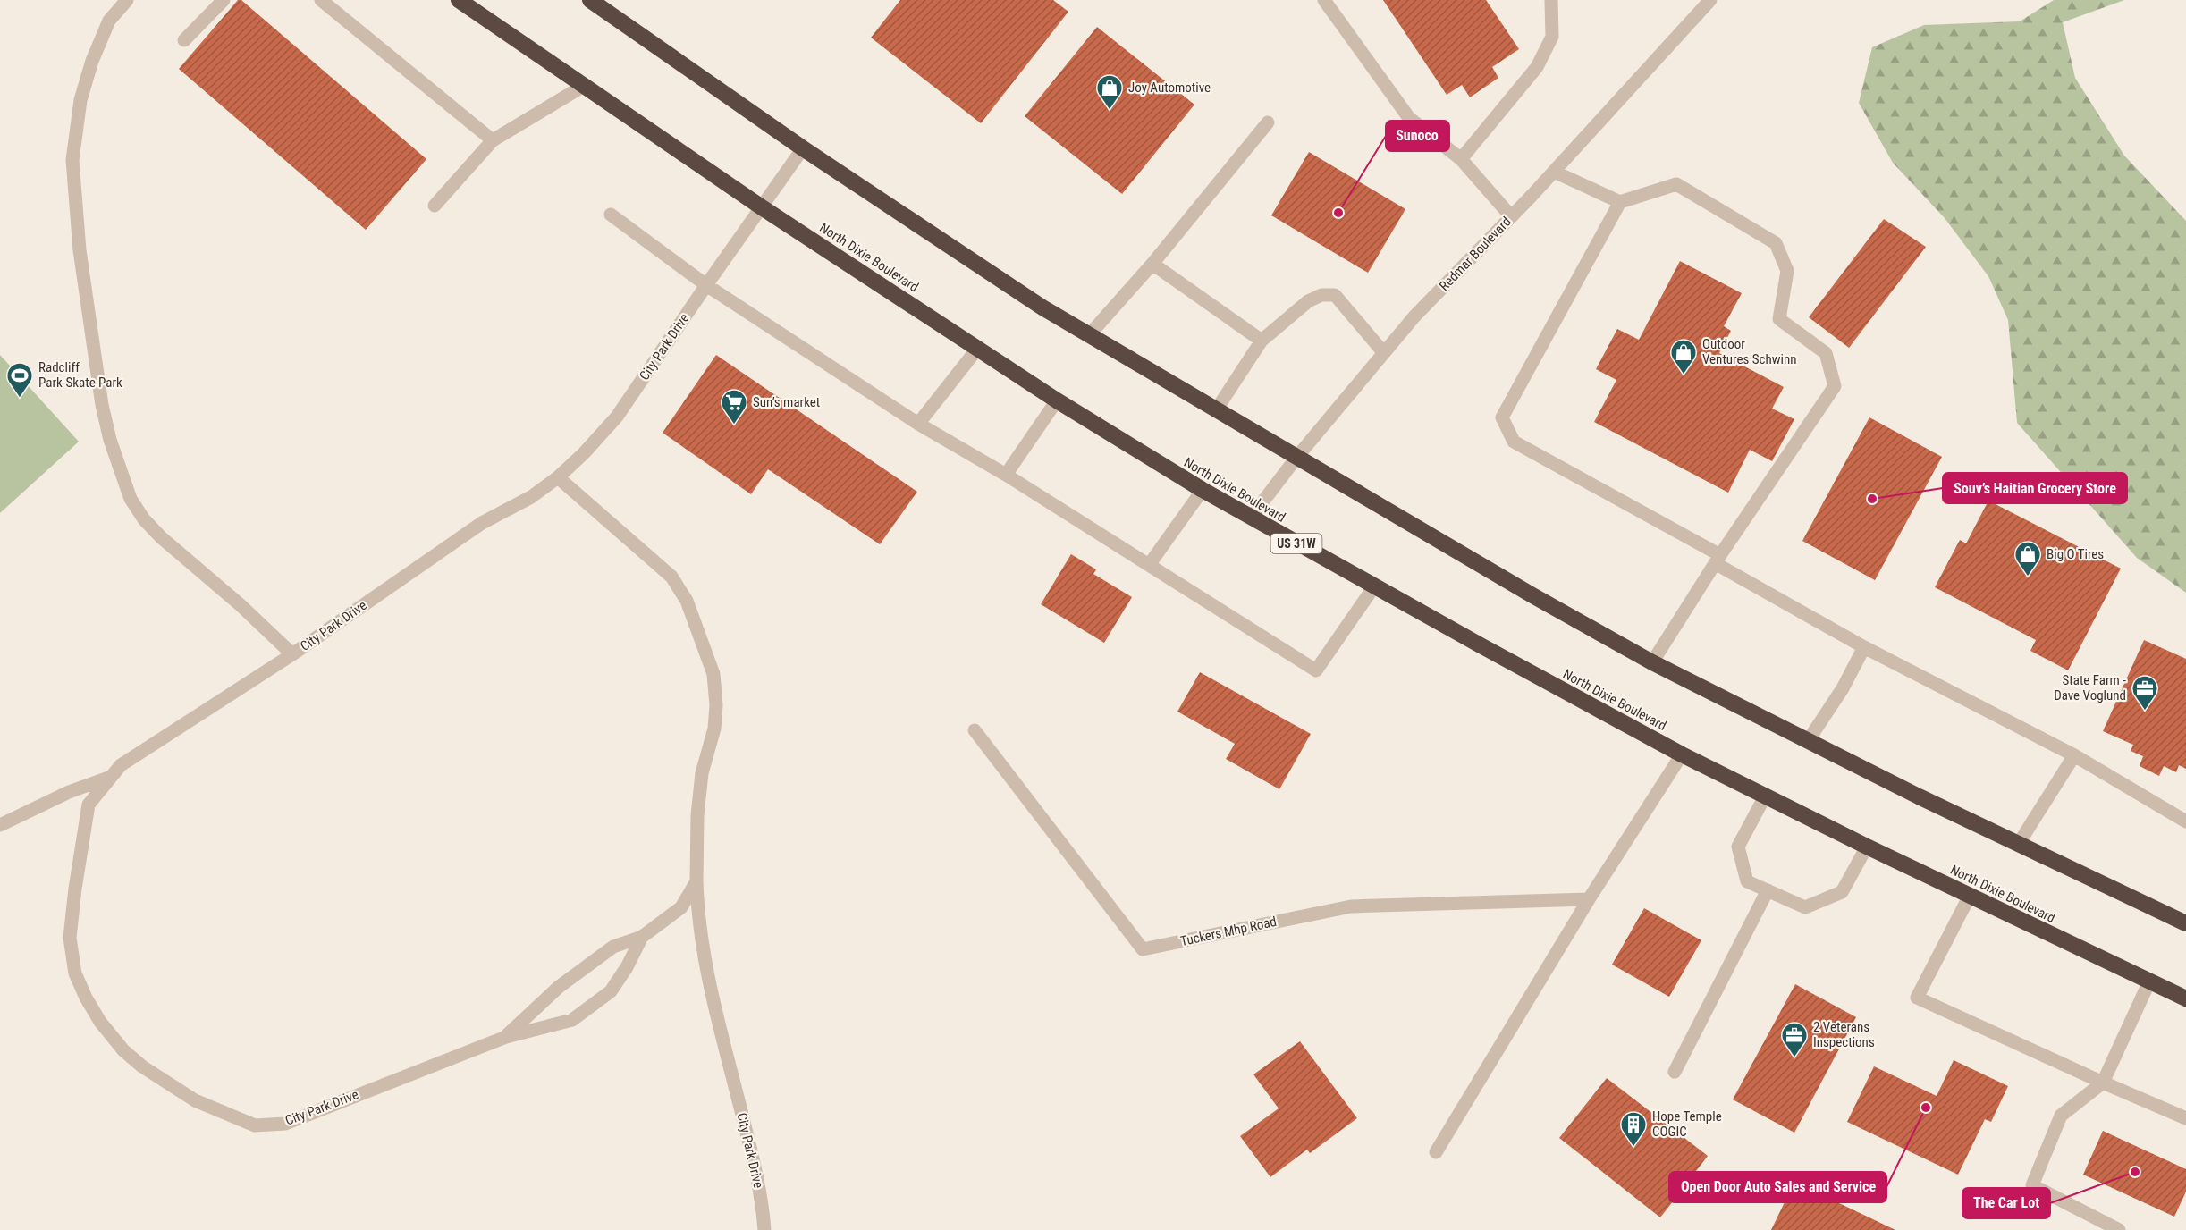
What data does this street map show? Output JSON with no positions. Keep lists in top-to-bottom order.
{
  "streets": {
    "highway": ["North Dixie Boulevard", "US 31W"],
    "street": ["Redmar Boulevard", "City Park Drive", "Tuckers Mhp Road"]
  },
  "crossings": [
    ["Redmar Boulevard", "North Dixie Boulevard"],
    ["North Dixie Boulevard", "City Park Drive"]
  ],
  "places": {
    "shop": ["Joy Automotive", "Outdoor Ventures Schwinn", "Big O Tires"],
    "other": [
      "Sunoco",
      "Souv’s Haitian Grocery Store",
      "Open Door Auto Sales and Service",
      "The Car Lot"
    ],
    "sports": ["Radcliff Park-Skate Park"],
    "supermarket": ["Sun’s market"],
    "office": ["State Farm - Dave Voglund", "2 Veterans Inspections"],
    "building": ["Hope Temple COGIC"]
  }
}
